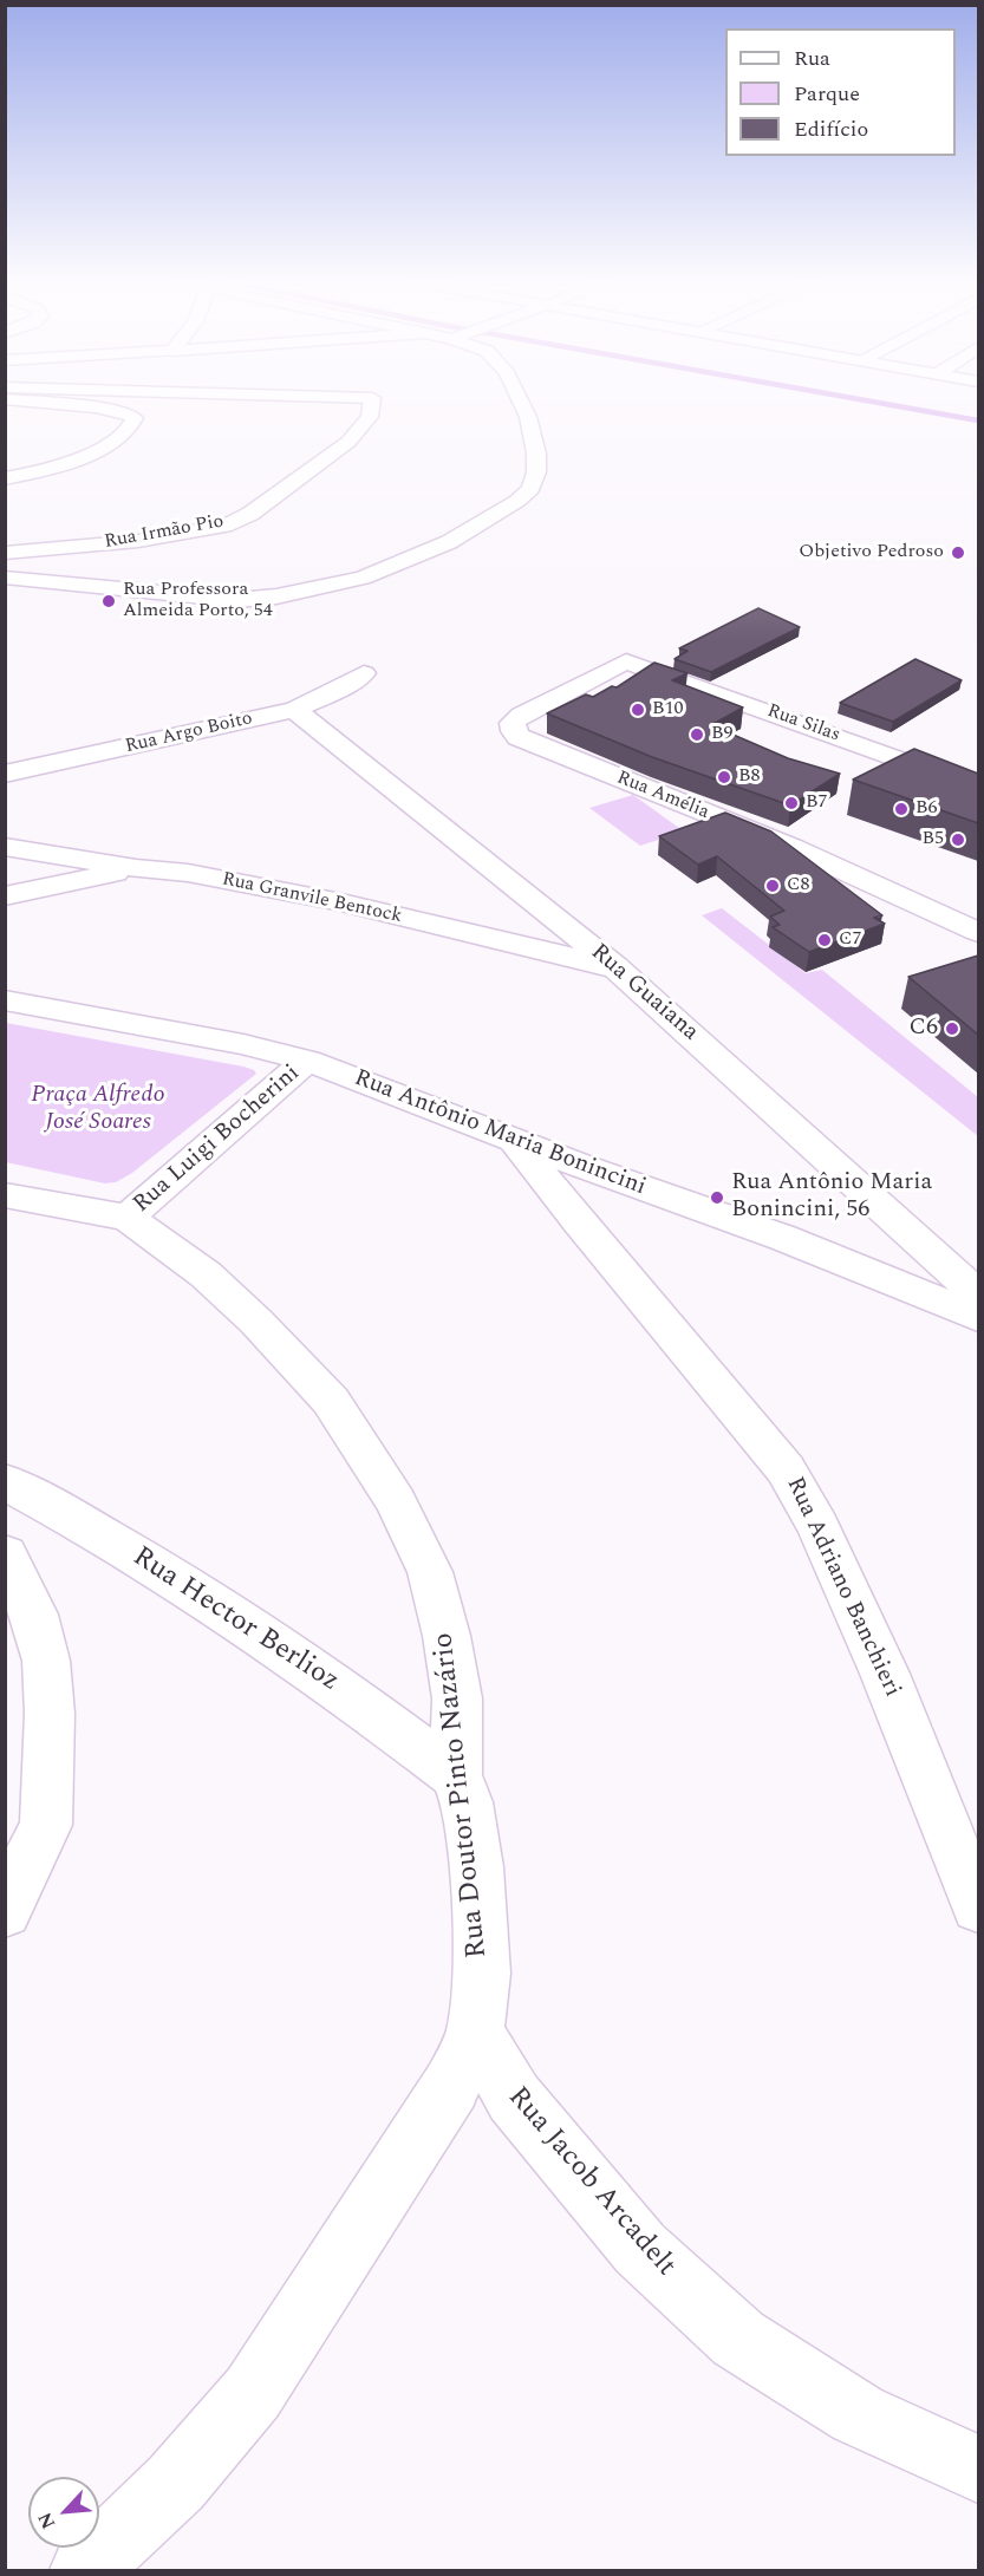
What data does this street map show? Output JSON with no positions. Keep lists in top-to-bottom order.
{
  "streets": {
    "street": [
      "Rua Irmão Pio",
      "Rua Silas",
      "Rua Argo Boito",
      "Rua Amélia",
      "Rua Granvile Bentock",
      "Rua Guaiana",
      "Rua Antônio Maria Bonincini",
      "Rua Luigi Bocherini",
      "Rua Adriano Banchieri",
      "Rua Hector Berlioz",
      "Rua Doutor Pinto Nazário",
      "Rua Jacob Arcadelt"
    ]
  },
  "crossings": [
    ["Rua Silas", "Rua Amélia"],
    ["Rua Argo Boito", "Rua Guaiana"],
    ["Rua Granvile Bentock", "Rua Guaiana"],
    ["Rua Antônio Maria Bonincini", "Rua Luigi Bocherini"],
    ["Rua Antônio Maria Bonincini", "Rua Adriano Banchieri"],
    ["Rua Luigi Bocherini", "Rua Doutor Pinto Nazário"],
    ["Rua Hector Berlioz", "Rua Doutor Pinto Nazário"],
    ["Rua Doutor Pinto Nazário", "Rua Jacob Arcadelt"]
  ],
  "parks": ["Praça Alfredo José Soares"],
  "places": [
    "Objetivo Pedroso",
    "Rua Professora Almeida Porto, 54",
    "B10",
    "B9",
    "B8",
    "B7",
    "B6",
    "B5",
    "C8",
    "C7",
    "C6",
    "Rua Antônio Maria Bonincini, 56"
  ],
  "legend": ["Rua", "Parque", "Edifício"],
  "north": "bottom left"
}
